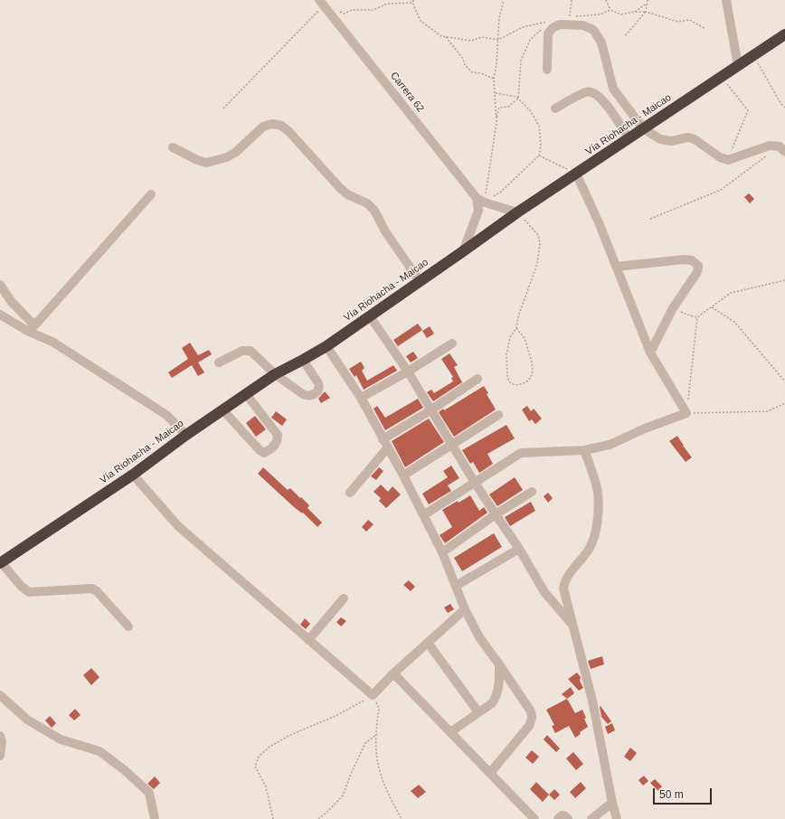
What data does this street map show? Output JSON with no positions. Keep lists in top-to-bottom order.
{
  "streets": {
    "highway": ["Vía Riohacha - Maicao"],
    "street": ["Carrera 62"]
  },
  "scale_bar": "50 m"
}
